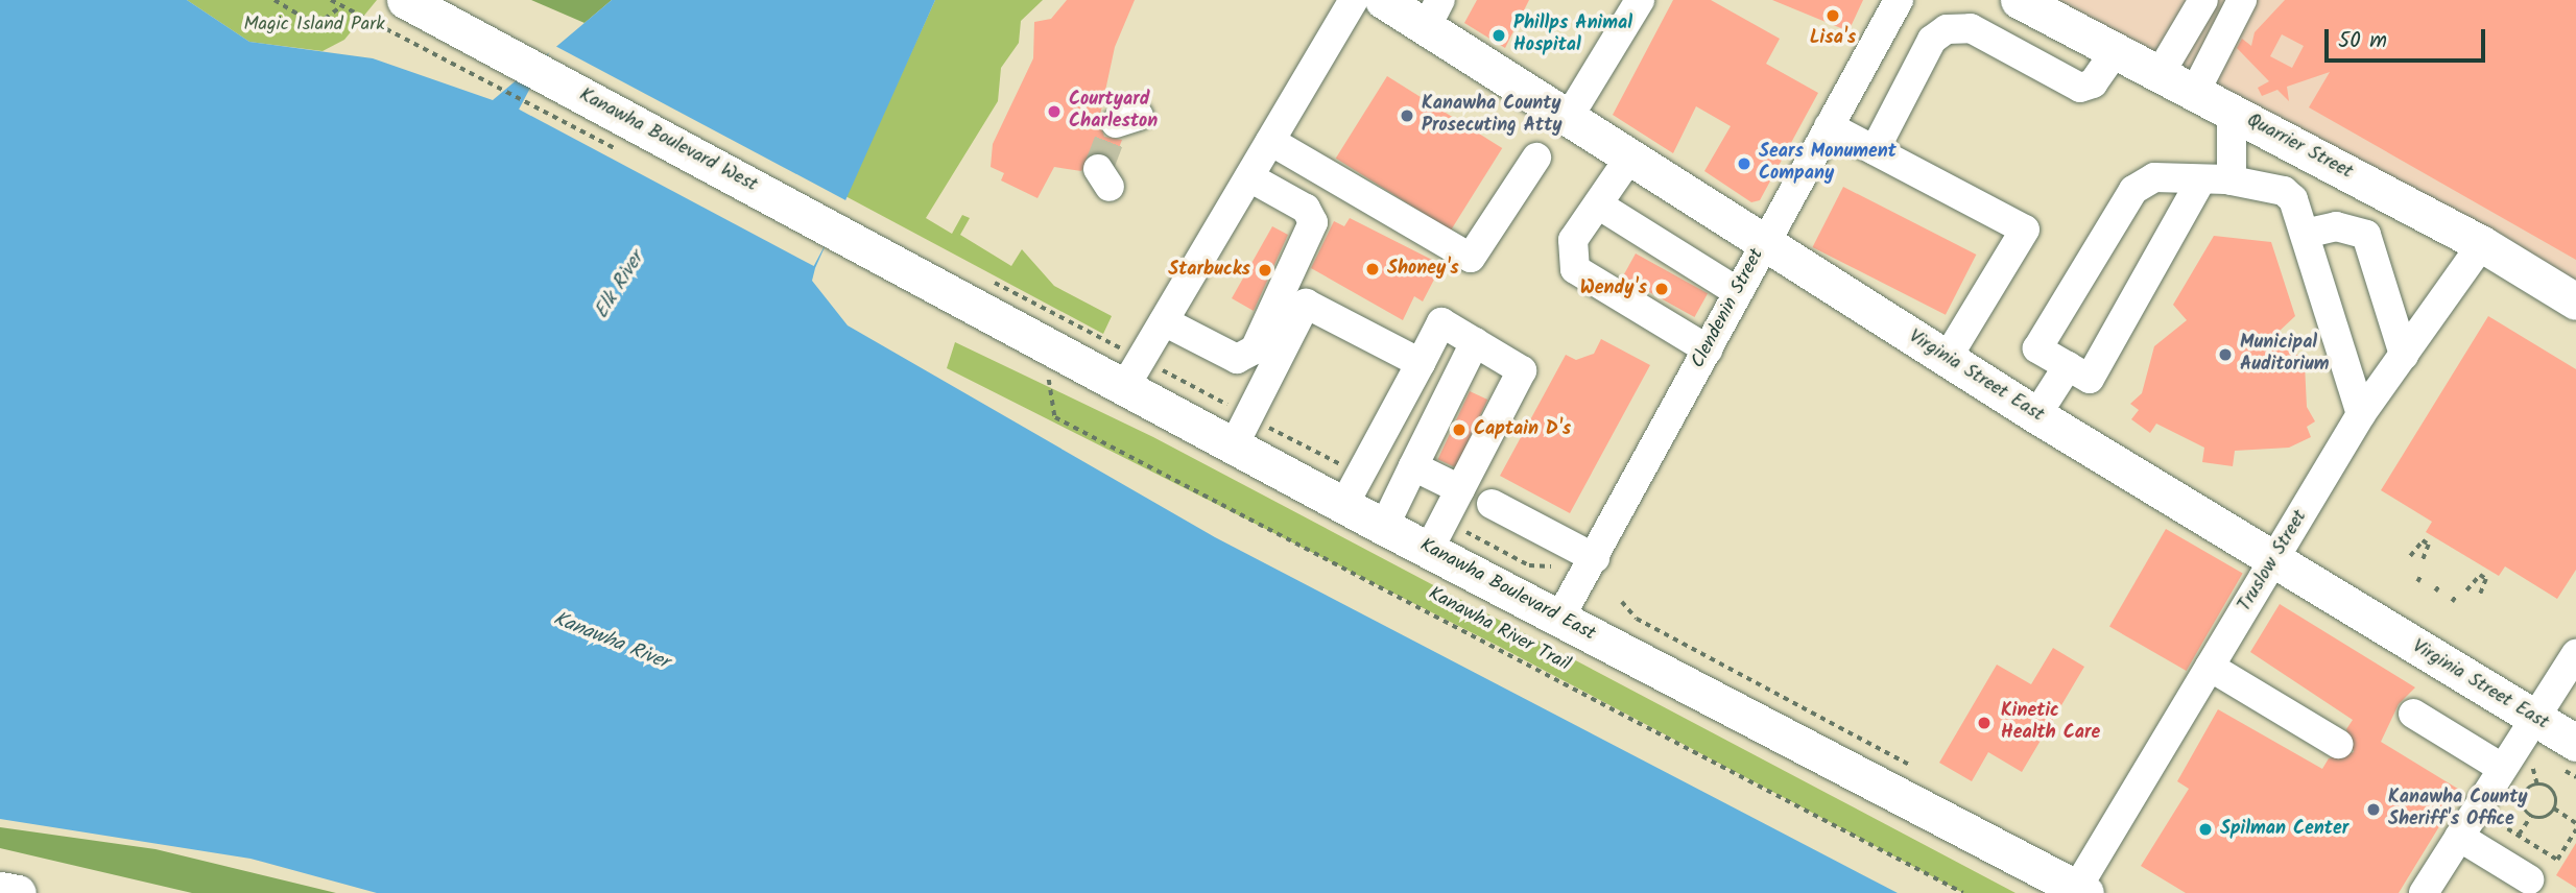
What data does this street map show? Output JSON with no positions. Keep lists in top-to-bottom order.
{
  "streets": {
    "main road": [
      "Kanawha Boulevard West",
      "Quarrier Street",
      "Virginia Street East",
      "Kanawha Boulevard East"
    ],
    "street": ["Clendenin Street", "Truslow Street"],
    "path": ["Kanawha River Trail"]
  },
  "crossings": [
    ["Kanawha Boulevard West", "Kanawha Boulevard East"],
    ["Quarrier Street", "Truslow Street"],
    ["Clendenin Street", "Virginia Street East"],
    ["Clendenin Street", "Kanawha Boulevard East"],
    ["Virginia Street East", "Truslow Street"],
    ["Truslow Street", "Kanawha Boulevard East"]
  ],
  "water": ["Elk River", "Kanawha River"],
  "parks": ["Magic Island Park"],
  "places": [
    "Lisa's",
    "Phillps Animal Hospital",
    "Courtyard Charleston",
    "Kanawha County Prosecuting Atty",
    "Sears Monument Company",
    "Shoney's",
    "Starbucks",
    "Wendy's",
    "Municipal Auditorium",
    "Captain D's",
    "Kinetic Health Care",
    "Kanawha County Sheriff's Office",
    "Spilman Center"
  ],
  "scale_bar": "50 m"
}
